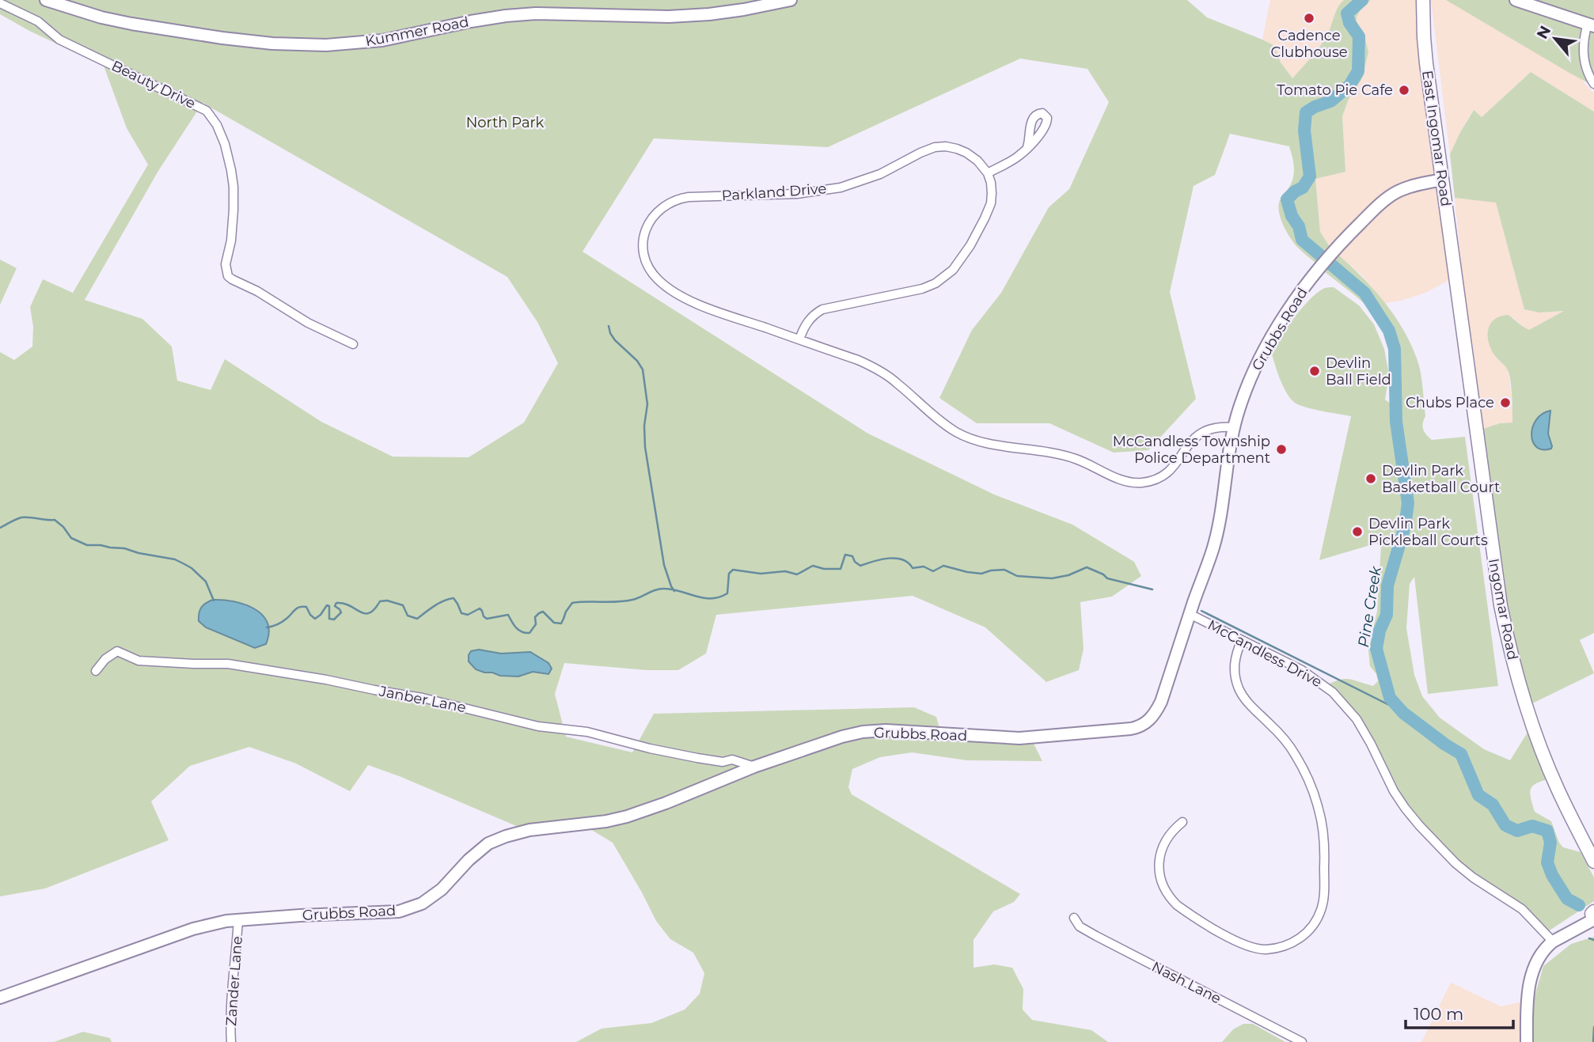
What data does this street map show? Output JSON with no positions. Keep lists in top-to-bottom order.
{
  "streets": {
    "main road": ["East Ingomar Road", "Ingomar Road"],
    "street": [
      "Kummer Road",
      "Beauty Drive",
      "Parkland Drive",
      "Grubbs Road",
      "McCandless Drive",
      "Janber Lane",
      "Zander Lane",
      "Nash Lane"
    ]
  },
  "crossings": [
    ["East Ingomar Road", "Grubbs Road"],
    ["East Ingomar Road", "Ingomar Road"],
    ["Parkland Drive", "Grubbs Road"],
    ["Grubbs Road", "McCandless Drive"],
    ["Grubbs Road", "Janber Lane"],
    ["Grubbs Road", "Zander Lane"]
  ],
  "water": ["Pine Creek"],
  "parks": ["North Park"],
  "places": [
    "Cadence Clubhouse",
    "Tomato Pie Cafe",
    "Devlin Ball Field",
    "Chubs Place",
    "McCandless Township Police Department",
    "Devlin Park Basketball Court",
    "Devlin Park Pickleball Courts"
  ],
  "scale_bar": "100 m",
  "north": "top left"
}
